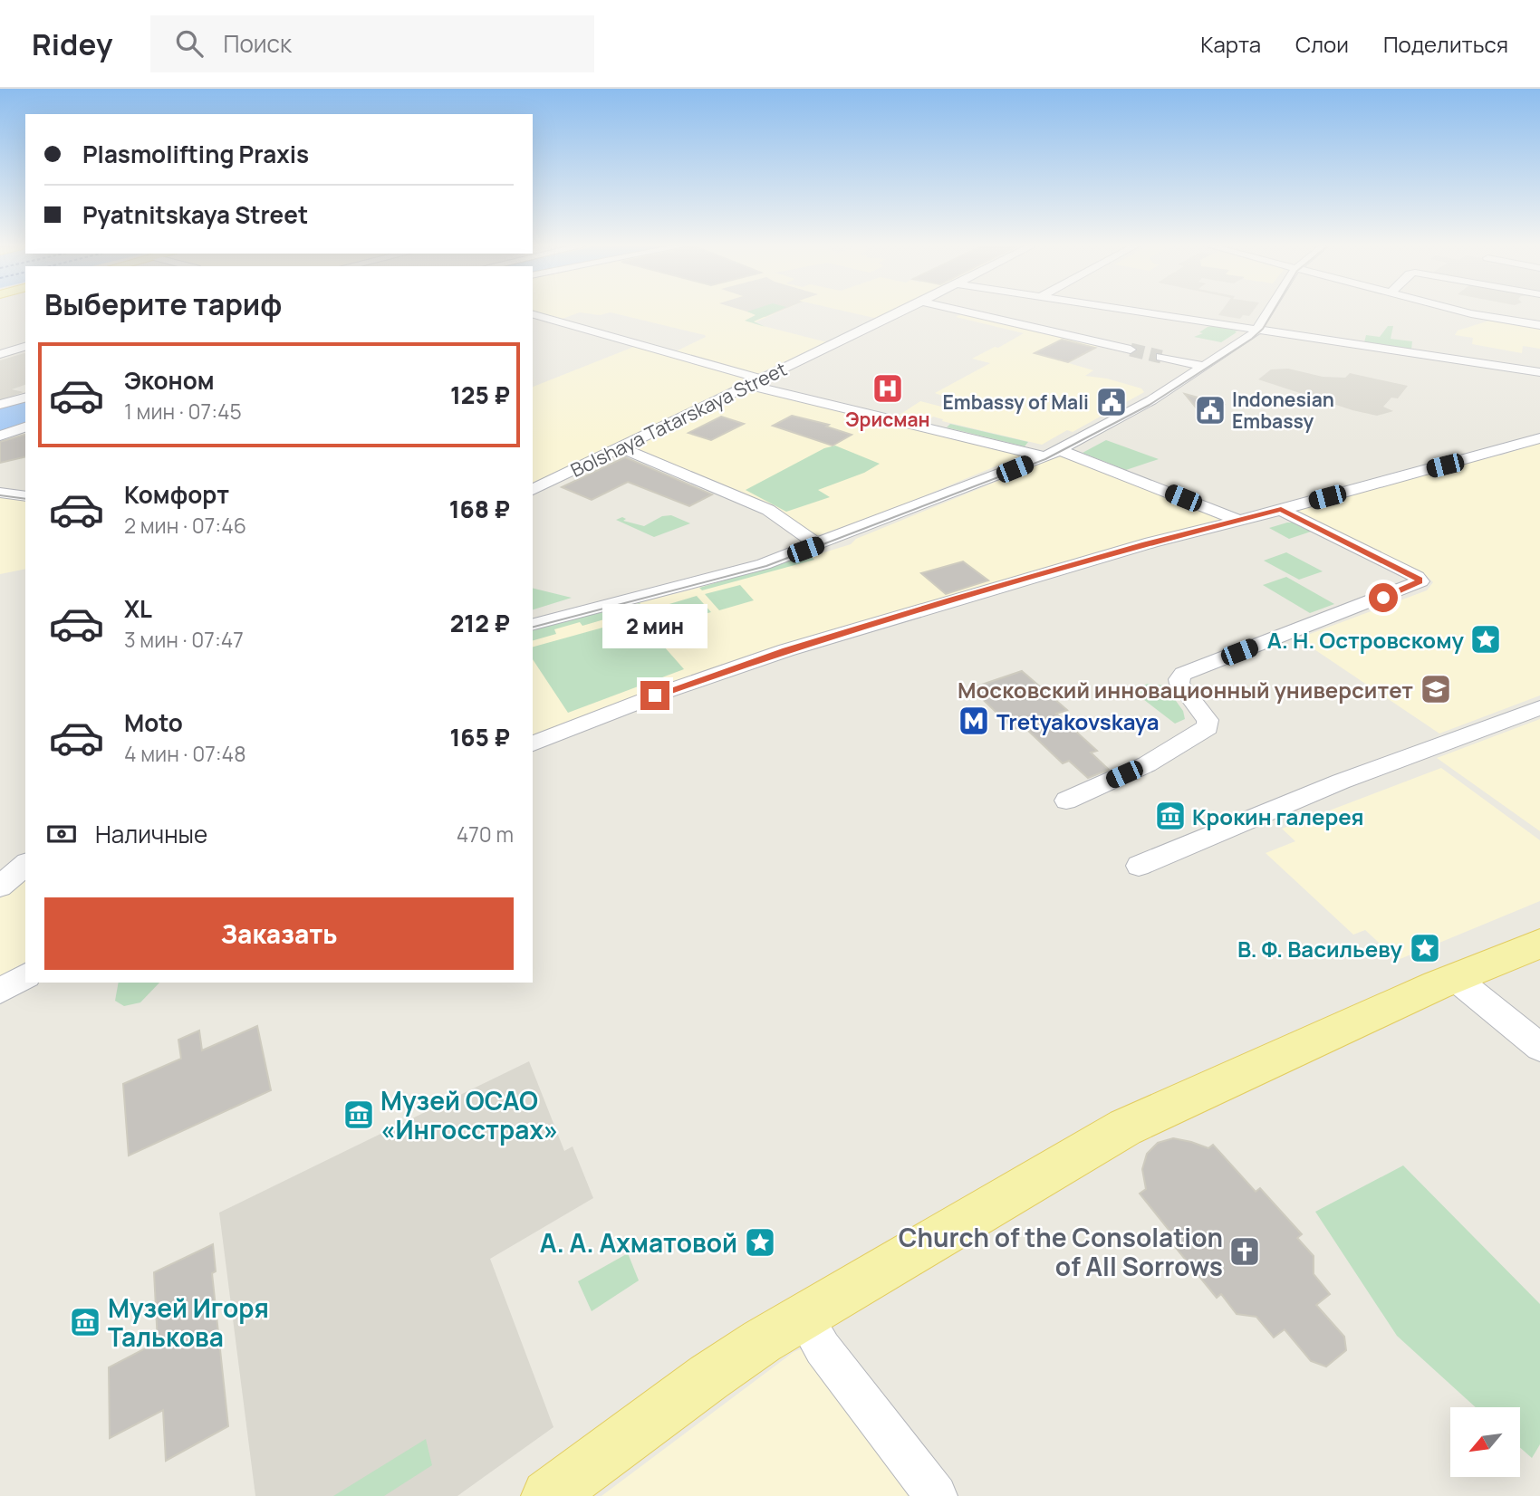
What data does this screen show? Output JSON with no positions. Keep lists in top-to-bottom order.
{
  "streets": {
    "street": ["Bolshaya Tatarskaya Street"]
  },
  "places": {
    "hospital": ["Эрисман"],
    "public building": ["Embassy of Mali", "Indonesian Embassy"],
    "place": ["А. Н. Островскому", "В. Ф. Васильеву", "А. А. Ахматовой"],
    "school or university": ["Московский инновационный университет"],
    "metro station": ["Tretyakovskaya"],
    "museum": ["Крокин галерея", "Музей ОСАО «Ингосстрах»", "Музей Игоря Талькова"],
    "church": ["Church of the Consolation of All Sorrows"]
  },
  "north": "bottom left",
  "page": {
    "header": "Ridey",
    "search": "Поиск",
    "nav": ["Карта", "Слои", "Поделиться"],
    "banner": ["Plasmolifting Praxis", "Pyatnitskaya Street"],
    "heading": "Выберите тариф",
    "list": [
      {
        "name": "Эконом",
        "note": "1 мин · 07:45",
        "value": "125 ₽"
      },
      {
        "name": "Комфорт",
        "note": "2 мин · 07:46",
        "value": "168 ₽"
      },
      {
        "name": "XL",
        "note": "3 мин · 07:47",
        "value": "212 ₽"
      },
      {
        "name": "Moto",
        "note": "4 мин · 07:48",
        "value": "165 ₽"
      }
    ],
    "bubble": "2 мин",
    "pay": ["Наличные", "470 m"],
    "buttons": "Заказать"
  }
}
